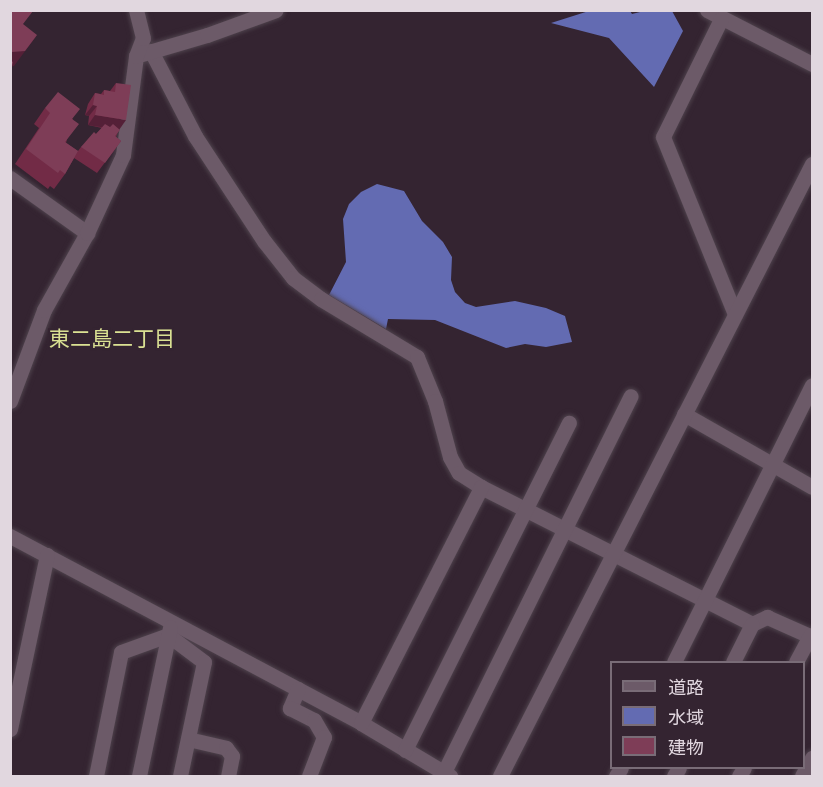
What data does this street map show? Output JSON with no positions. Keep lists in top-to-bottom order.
{
  "districts": ["東二島二丁目"],
  "legend": ["道路", "水域", "建物"]
}
